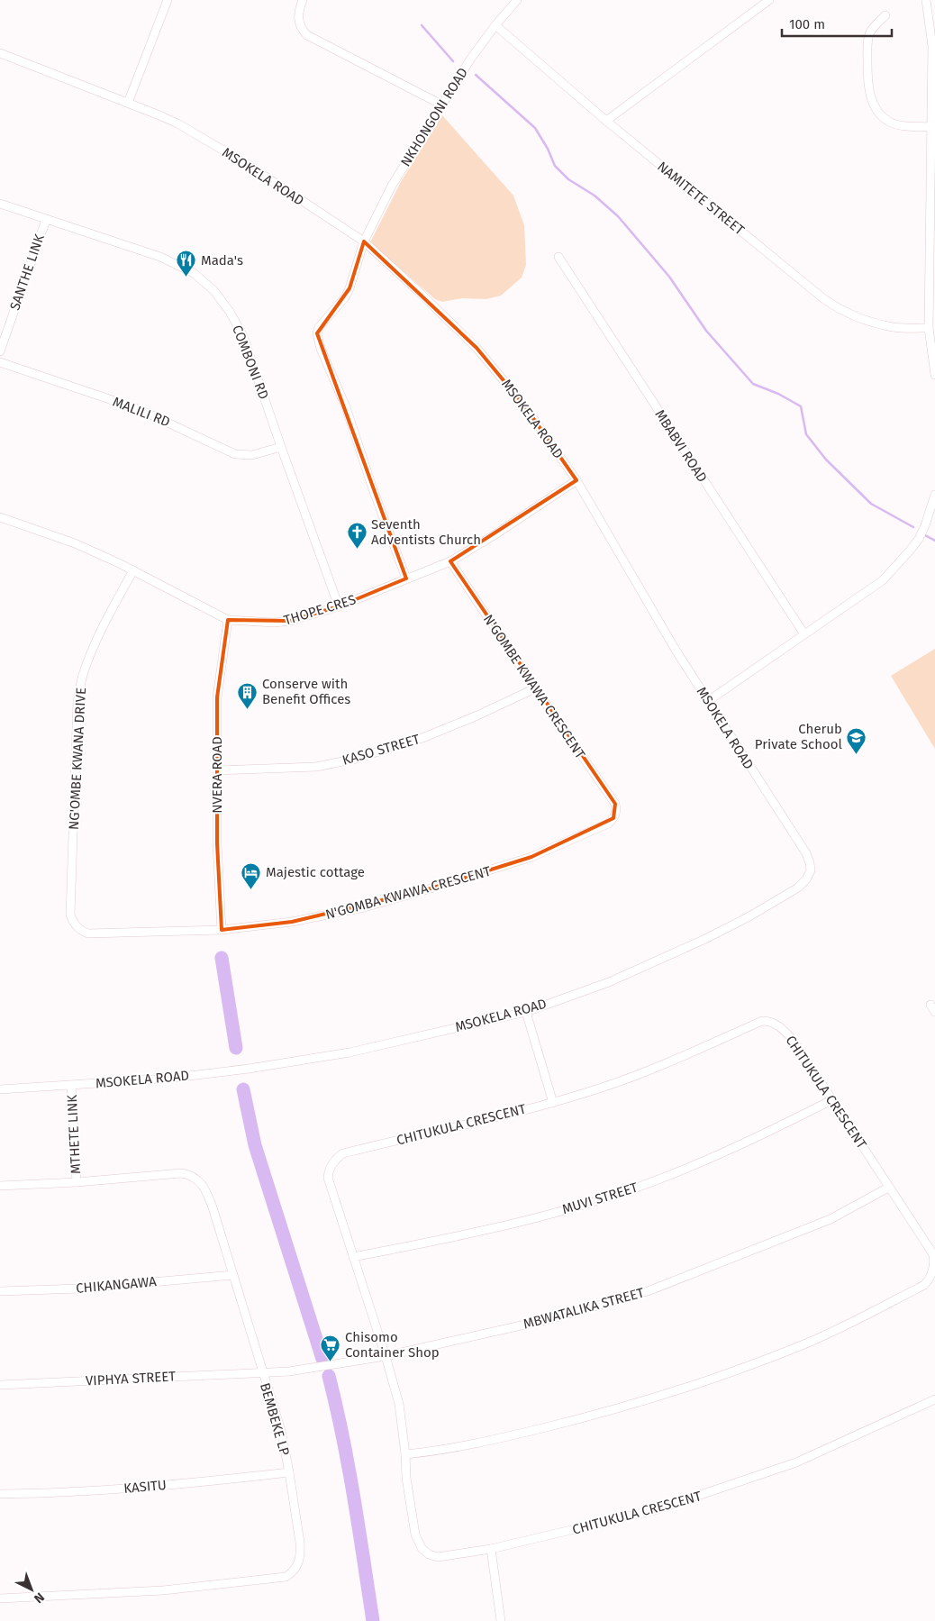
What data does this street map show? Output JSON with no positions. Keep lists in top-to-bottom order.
{
  "streets": {
    "street": [
      "NKHONGONI ROAD",
      "MSOKELA ROAD",
      "NAMITETE STREET",
      "SANTHE LINK",
      "COMBONI RD",
      "MALILI RD",
      "MBABVI ROAD",
      "THOPE CRES",
      "N'GOMBE KWAWA CRESCENT",
      "KASO STREET",
      "NG'OMBE KWANA DRIVE",
      "NVERA ROAD",
      "N'GOMBA KWAWA CRESCENT",
      "CHITUKULA CRESCENT",
      "MTHETE LINK",
      "MUVI STREET",
      "CHIKANGAWA",
      "MBWATALIKA STREET",
      "VIPHYA STREET",
      "BEMBEKE LP",
      "KASITU"
    ]
  },
  "crossings": [
    ["NKHONGONI ROAD", "MSOKELA ROAD"],
    ["NKHONGONI ROAD", "NAMITETE STREET"],
    ["NKHONGONI ROAD", "THOPE CRES"],
    ["MSOKELA ROAD", "THOPE CRES"],
    ["MSOKELA ROAD", "MTHETE LINK"],
    ["SANTHE LINK", "COMBONI RD"],
    ["COMBONI RD", "MALILI RD"],
    ["COMBONI RD", "THOPE CRES"],
    ["THOPE CRES", "N'GOMBE KWAWA CRESCENT"],
    ["THOPE CRES", "NG'OMBE KWANA DRIVE"],
    ["THOPE CRES", "NVERA ROAD"],
    ["N'GOMBE KWAWA CRESCENT", "KASO STREET"],
    ["N'GOMBE KWAWA CRESCENT", "N'GOMBA KWAWA CRESCENT"],
    ["KASO STREET", "NVERA ROAD"],
    ["NG'OMBE KWANA DRIVE", "N'GOMBA KWAWA CRESCENT"],
    ["NVERA ROAD", "N'GOMBA KWAWA CRESCENT"],
    ["CHITUKULA CRESCENT", "MUVI STREET"],
    ["CHITUKULA CRESCENT", "MBWATALIKA STREET"],
    ["MTHETE LINK", "BEMBEKE LP"],
    ["CHIKANGAWA", "BEMBEKE LP"],
    ["MBWATALIKA STREET", "VIPHYA STREET"],
    ["MBWATALIKA STREET", "BEMBEKE LP"],
    ["VIPHYA STREET", "BEMBEKE LP"],
    ["BEMBEKE LP", "KASITU"]
  ],
  "places": {
    "restaurant": ["Mada's"],
    "church": ["Seventh Adventists Church"],
    "building": ["Conserve with Benefit Offices"],
    "school or university": ["Cherub Private School"],
    "hotel": ["Majestic cottage"],
    "supermarket": ["Chisomo Container Shop"]
  },
  "scale_bar": "100 m",
  "north": "bottom right"
}
